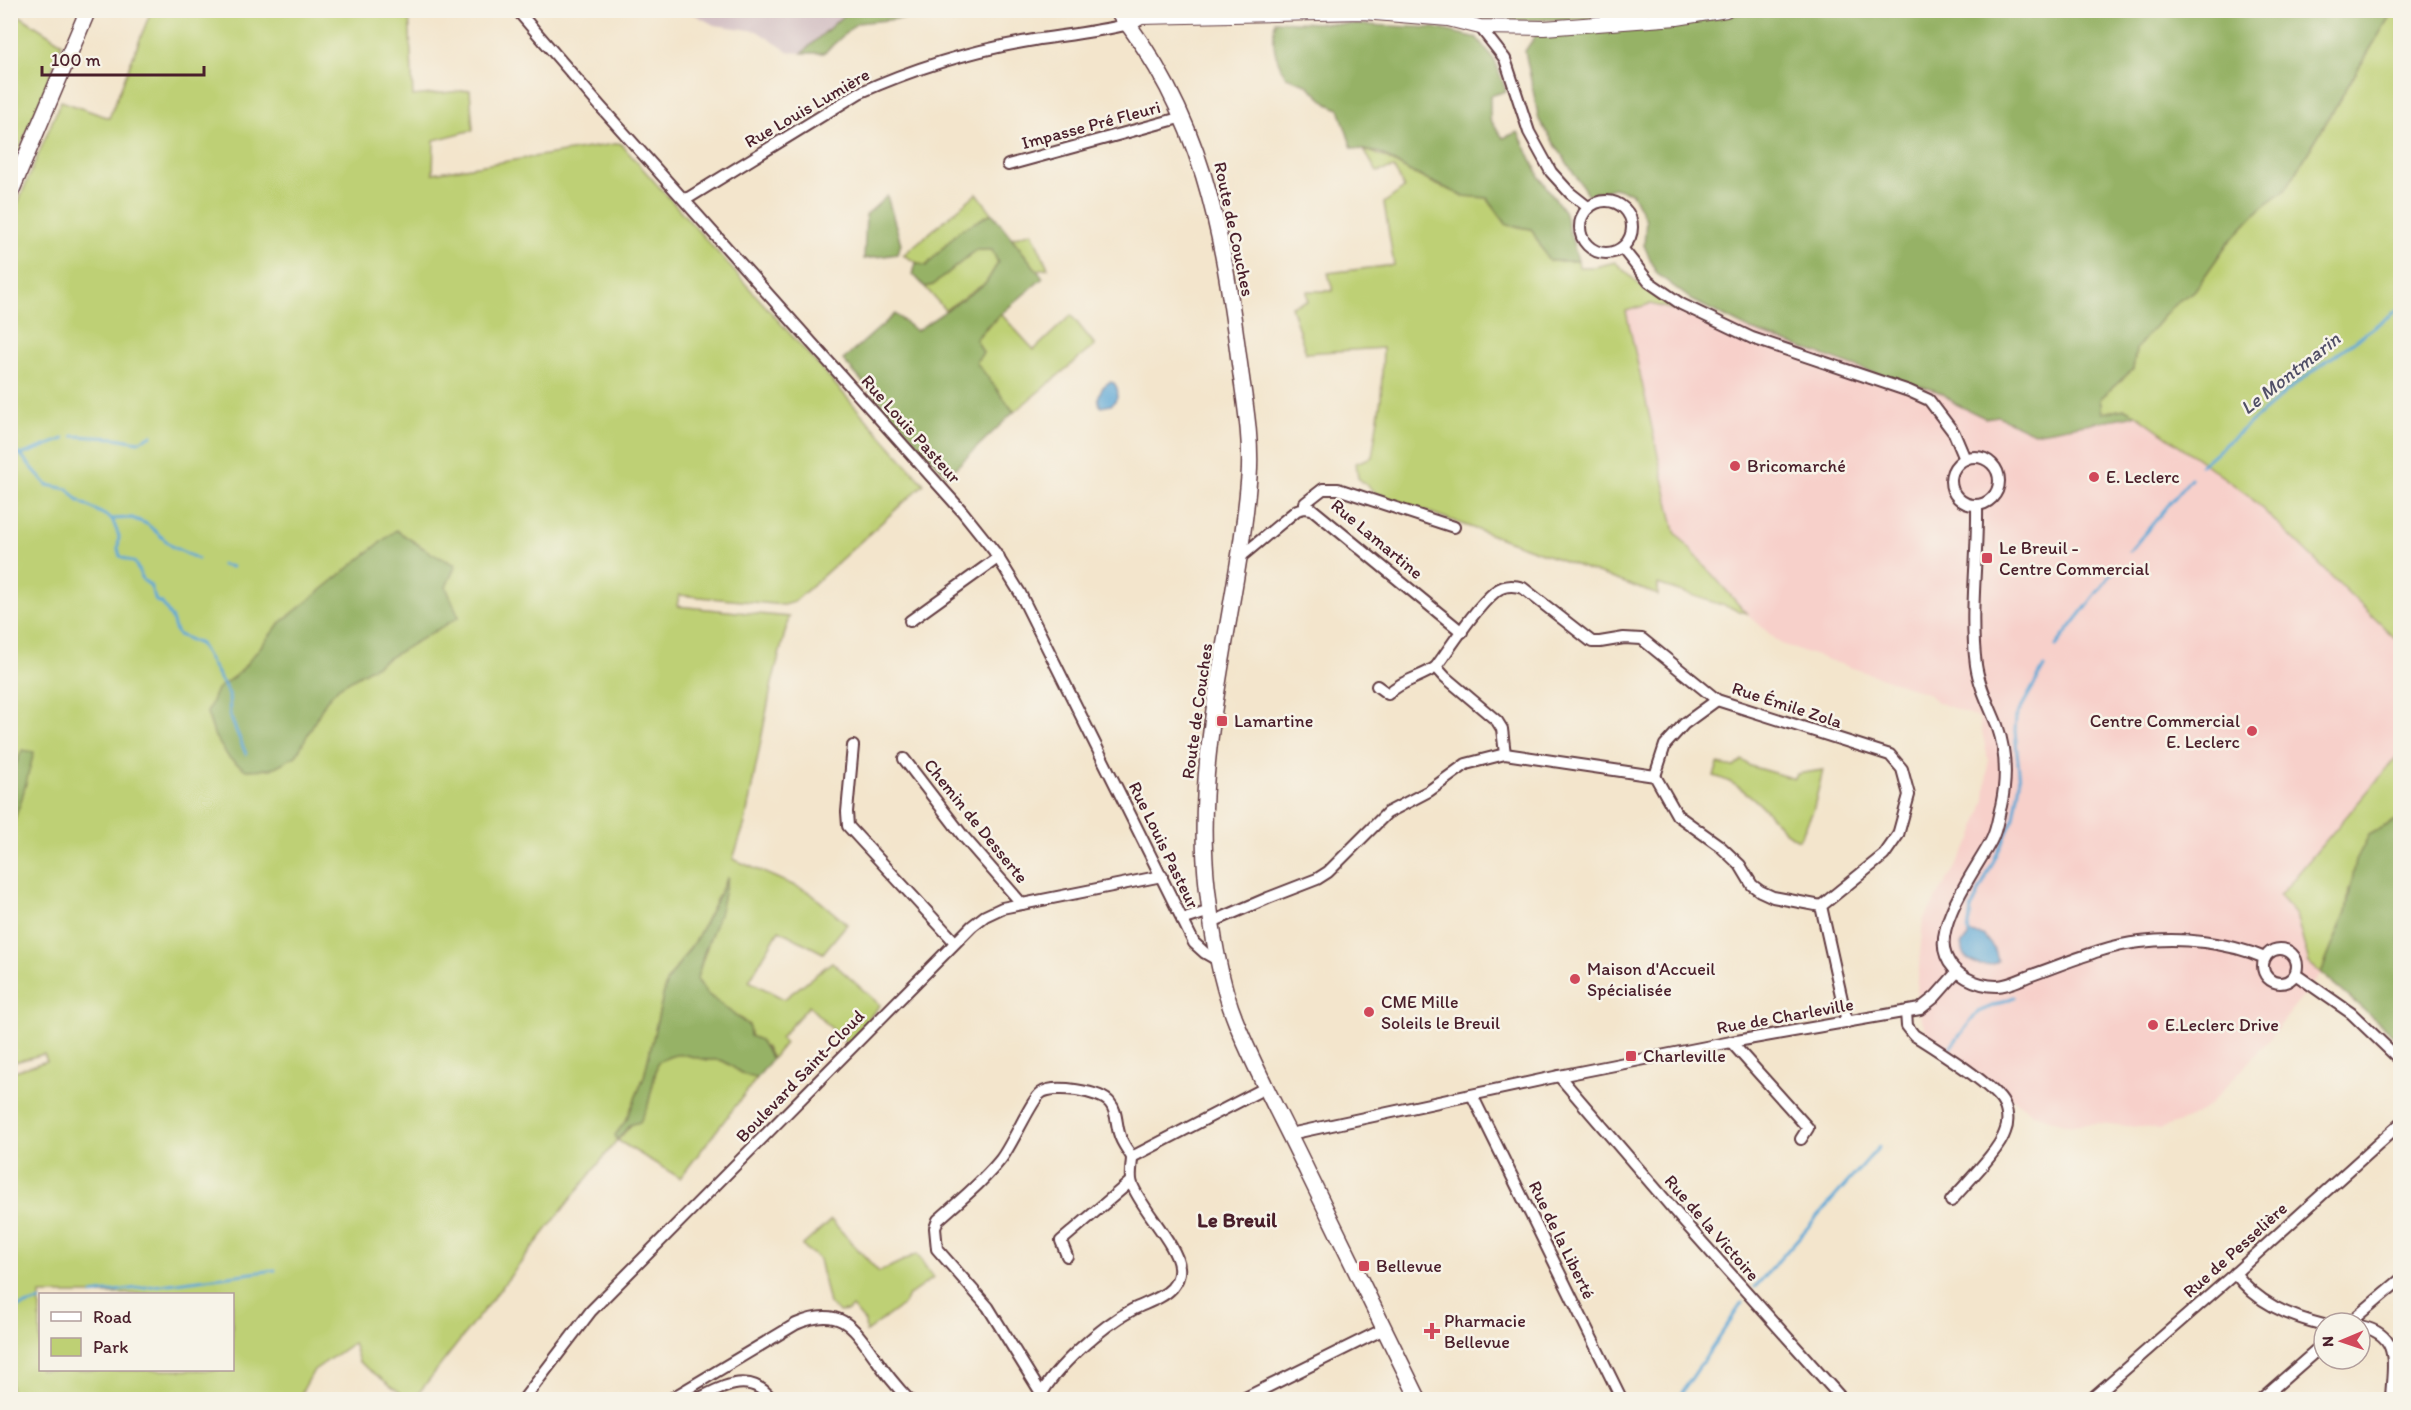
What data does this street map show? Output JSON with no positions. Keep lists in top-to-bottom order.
{
  "streets": {
    "main road": ["Route de Couches"],
    "street": [
      "Rue Louis Lumière",
      "Impasse Pré Fleuri",
      "Rue Louis Pasteur",
      "Rue Lamartine",
      "Rue Émile Zola",
      "Chemin de Desserte",
      "Rue de Charleville",
      "Boulevard Saint-Cloud",
      "Rue de la Victoire",
      "Rue de la Liberté",
      "Rue de Pesselière"
    ]
  },
  "crossings": [
    ["Rue Louis Lumière", "Route de Couches"],
    ["Rue Louis Lumière", "Rue Louis Pasteur"],
    ["Impasse Pré Fleuri", "Route de Couches"],
    ["Route de Couches", "Rue Louis Pasteur"],
    ["Route de Couches", "Rue Lamartine"],
    ["Route de Couches", "Rue de Charleville"],
    ["Rue Louis Pasteur", "Boulevard Saint-Cloud"],
    ["Rue Lamartine", "Rue Émile Zola"],
    ["Chemin de Desserte", "Boulevard Saint-Cloud"],
    ["Rue de Charleville", "Rue de la Victoire"],
    ["Rue de Charleville", "Rue de la Liberté"]
  ],
  "districts": ["Le Breuil"],
  "water": ["Le Montmarin"],
  "places": {
    "other": [
      "Bricomarché",
      "E. Leclerc",
      "Centre Commercial E. Leclerc",
      "Maison d'Accueil Spécialisée",
      "CME Mille Soleils le Breuil",
      "E.Leclerc Drive"
    ],
    "transit": [
      "Le Breuil - Centre Commercial",
      "Lamartine",
      "Charleville",
      "Bellevue"
    ],
    "health": ["Pharmacie Bellevue"]
  },
  "legend": ["Road", "Park"],
  "scale_bar": "100 m",
  "north": "left"
}
